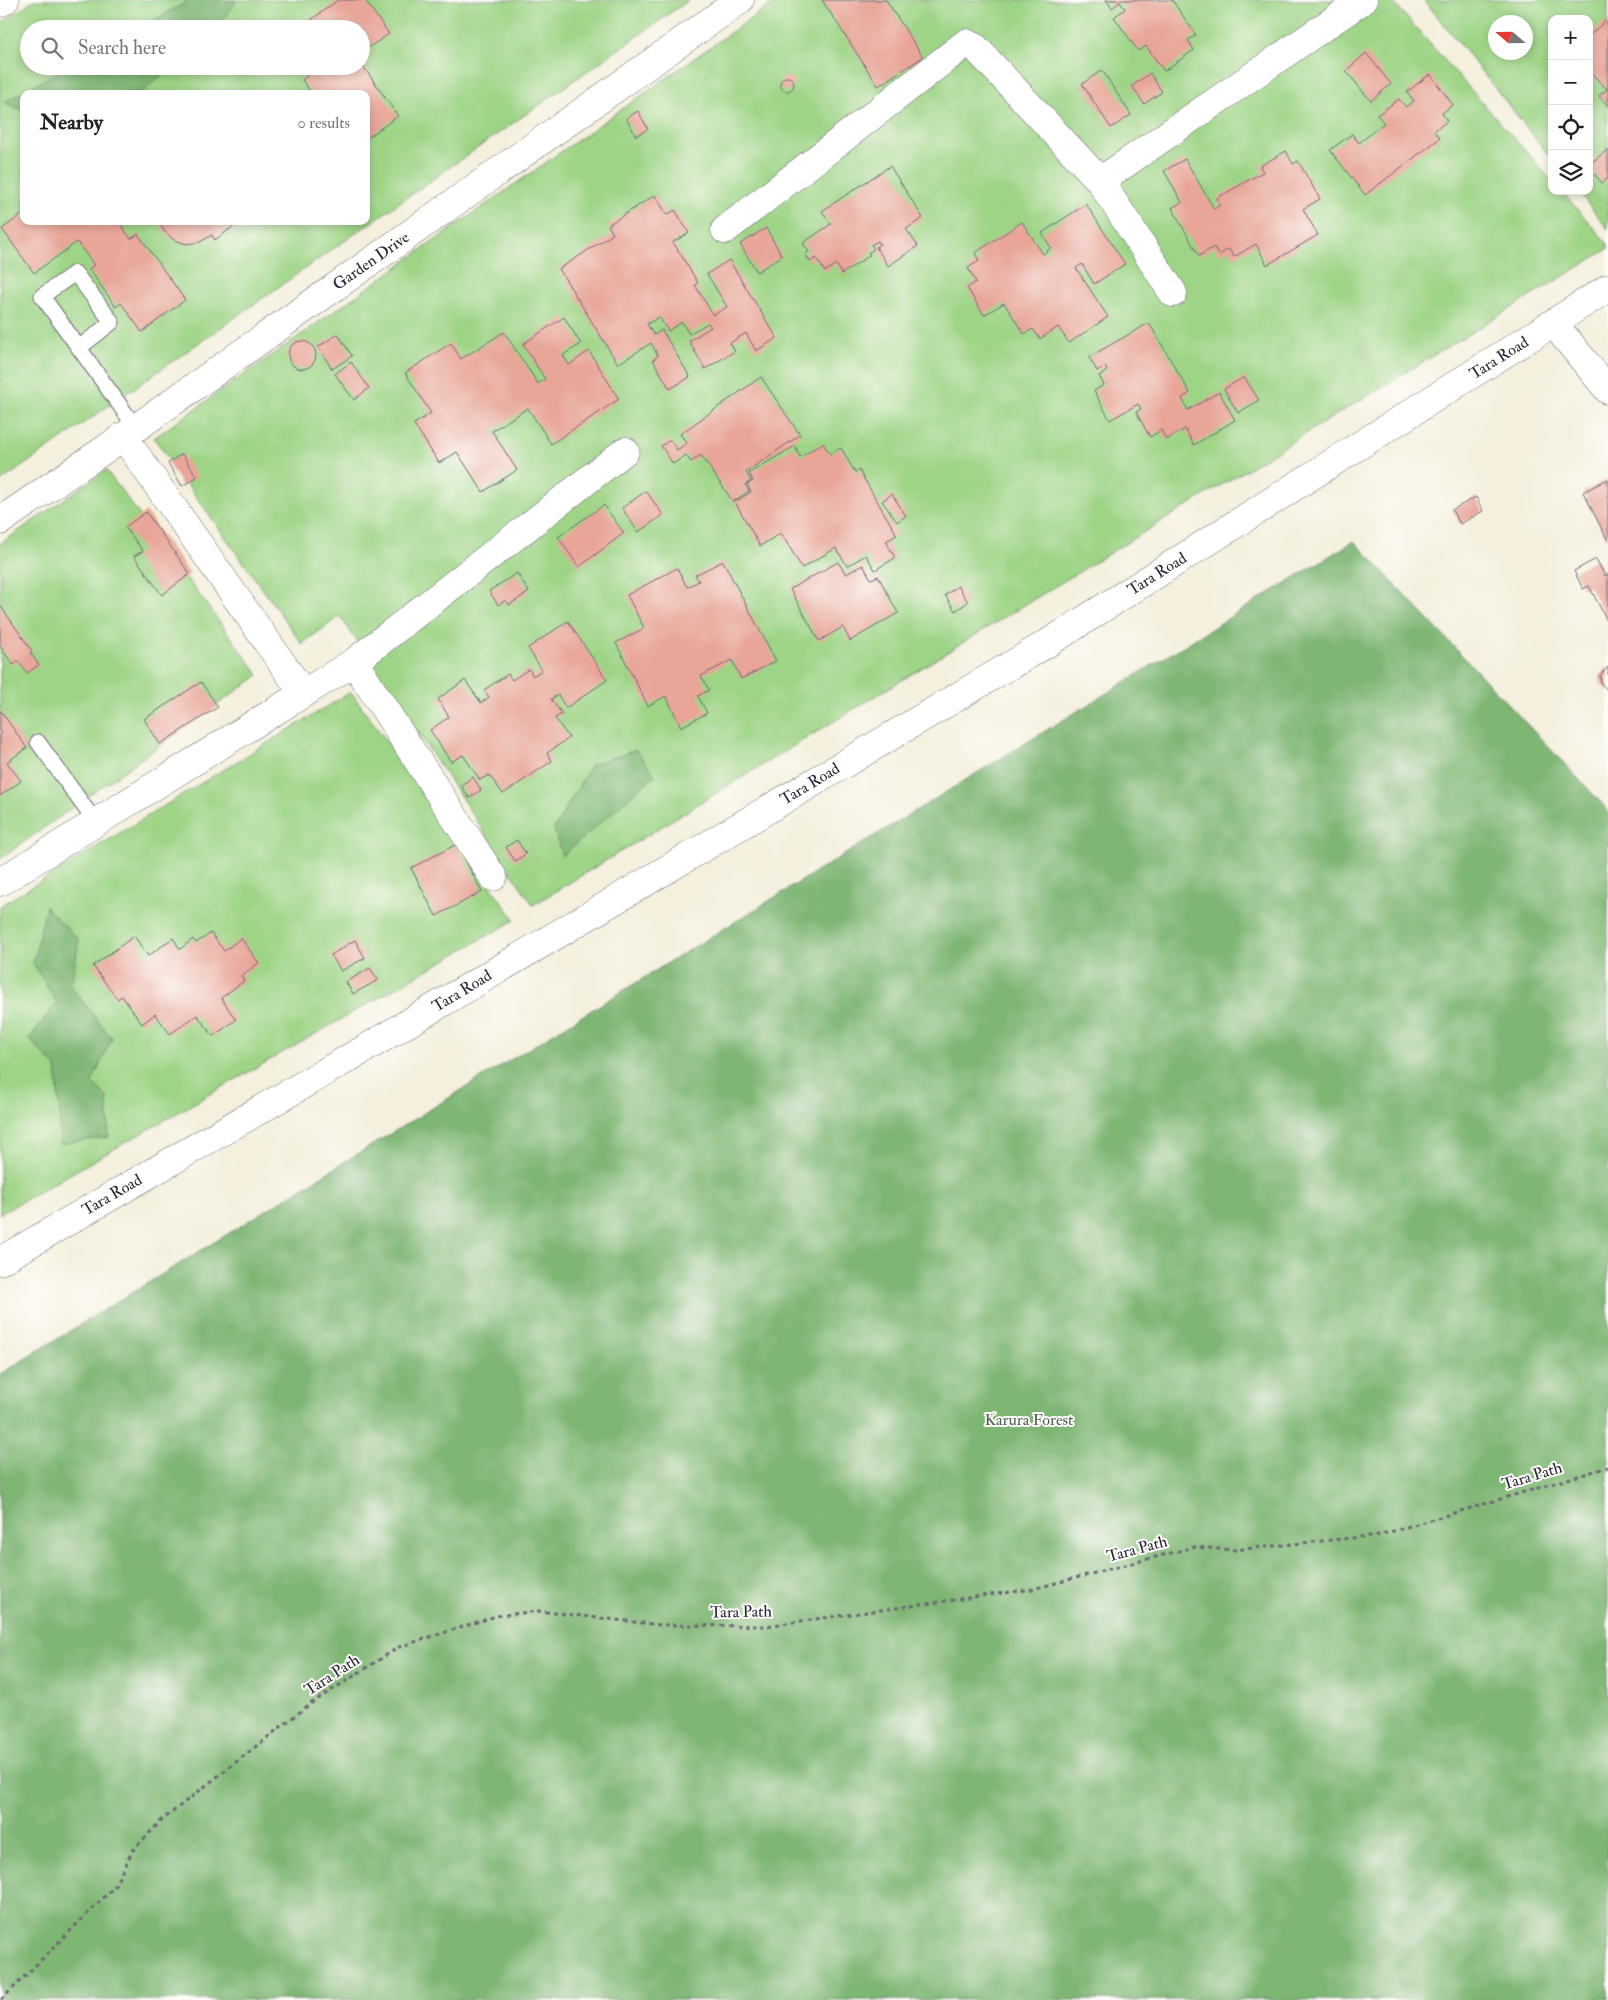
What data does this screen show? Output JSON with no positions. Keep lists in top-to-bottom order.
{
  "streets": {
    "street": ["Garden Drive", "Tara Road"],
    "path": ["Tara Path"]
  },
  "parks": ["Karura Forest"],
  "north": "left",
  "page": {
    "map_buttons": ["+", "−"],
    "search": "Search here",
    "heading": ["Nearby", "0 results"]
  }
}
